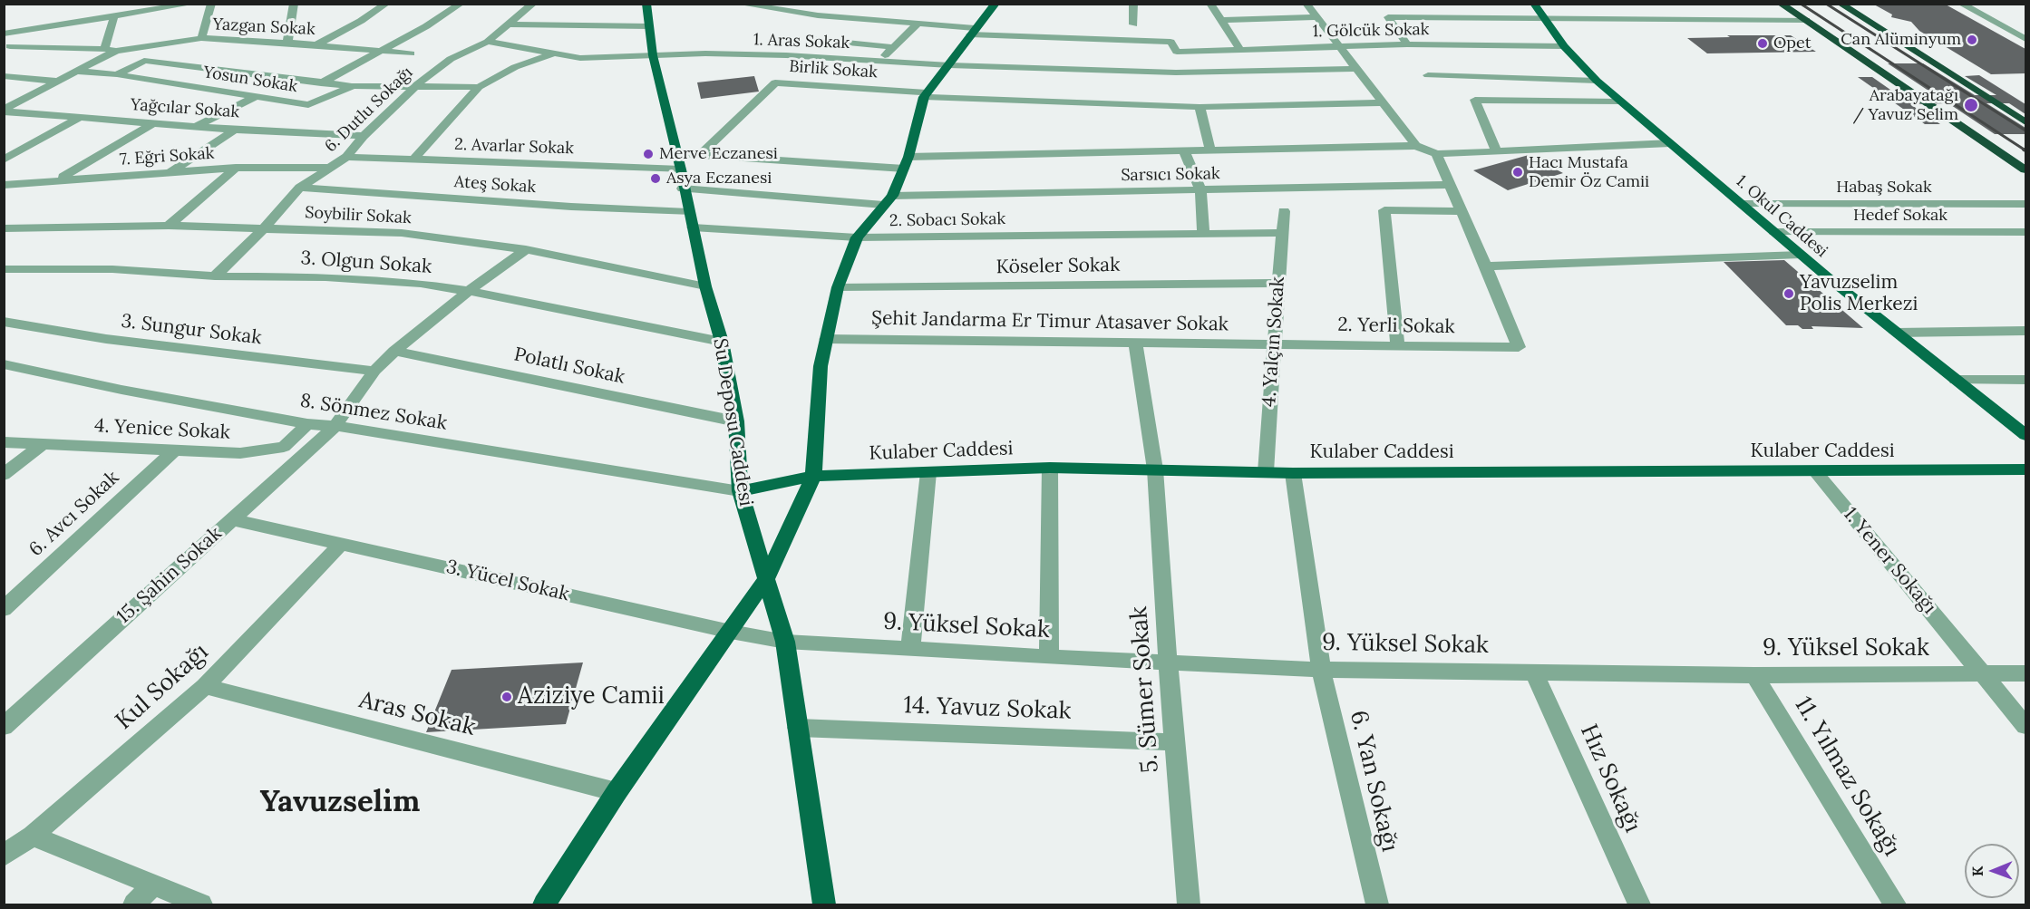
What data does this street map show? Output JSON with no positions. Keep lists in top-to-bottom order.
{
  "streets": {
    "main road": ["1. Okul Caddesi", "Su Deposu Caddesi", "Kulaber Caddesi"],
    "street": [
      "Yazgan Sokak",
      "1. Gölcük Sokak",
      "1. Aras Sokak",
      "Birlik Sokak",
      "Yosun Sokak",
      "Yağcılar Sokak",
      "6. Dutlu Sokağı",
      "2. Avarlar Sokak",
      "7. Eğri Sokak",
      "Sarsıcı Sokak",
      "Ateş Sokak",
      "Habaş Sokak",
      "Soybilir Sokak",
      "Hedef Sokak",
      "2. Sobacı Sokak",
      "3. Olgun Sokak",
      "Köseler Sokak",
      "Şehit Jandarma Er Timur Atasaver Sokak",
      "2. Yerli Sokak",
      "3. Sungur Sokak",
      "4. Yalçın Sokak",
      "Polatlı Sokak",
      "8. Sönmez Sokak",
      "4. Yenice Sokak",
      "6. Avcı Sokak",
      "1. Yener Sokağı",
      "15. Şahin Sokak",
      "3. Yücel Sokak",
      "9. Yüksel Sokak",
      "Kul Sokağı",
      "5. Sümer Sokak",
      "14. Yavuz Sokak",
      "Aras Sokak",
      "11. Yılmaz Sokağı",
      "Hız Sokağı",
      "6. Yan Sokağı"
    ]
  },
  "crossings": [
    ["1. Gölcük Sokak", "1. Okul Caddesi"],
    ["1. Aras Sokak", "6. Dutlu Sokağı"],
    ["1. Aras Sokak", "Su Deposu Caddesi"],
    ["Yosun Sokak", "6. Dutlu Sokağı"],
    ["Yağcılar Sokak", "6. Dutlu Sokağı"],
    ["6. Dutlu Sokağı", "2. Avarlar Sokak"],
    ["6. Dutlu Sokağı", "7. Eğri Sokak"],
    ["6. Dutlu Sokağı", "Ateş Sokak"],
    ["6. Dutlu Sokağı", "Soybilir Sokak"],
    ["6. Dutlu Sokağı", "3. Olgun Sokak"],
    ["2. Avarlar Sokak", "Su Deposu Caddesi"],
    ["Sarsıcı Sokak", "Su Deposu Caddesi"],
    ["Ateş Sokak", "Su Deposu Caddesi"],
    ["Habaş Sokak", "1. Okul Caddesi"],
    ["Soybilir Sokak", "Su Deposu Caddesi"],
    ["Soybilir Sokak", "15. Şahin Sokak"],
    ["Hedef Sokak", "1. Okul Caddesi"],
    ["2. Sobacı Sokak", "4. Yalçın Sokak"],
    ["2. Sobacı Sokak", "Su Deposu Caddesi"],
    ["3. Olgun Sokak", "Su Deposu Caddesi"],
    ["3. Olgun Sokak", "15. Şahin Sokak"],
    ["Köseler Sokak", "4. Yalçın Sokak"],
    ["Şehit Jandarma Er Timur Atasaver Sokak", "2. Yerli Sokak"],
    ["Şehit Jandarma Er Timur Atasaver Sokak", "4. Yalçın Sokak"],
    ["Şehit Jandarma Er Timur Atasaver Sokak", "5. Sümer Sokak"],
    ["2. Yerli Sokak", "4. Yalçın Sokak"],
    ["3. Sungur Sokak", "15. Şahin Sokak"],
    ["4. Yalçın Sokak", "Kulaber Caddesi"],
    ["Polatlı Sokak", "Su Deposu Caddesi"],
    ["Polatlı Sokak", "15. Şahin Sokak"],
    ["8. Sönmez Sokak", "Su Deposu Caddesi"],
    ["8. Sönmez Sokak", "4. Yenice Sokak"],
    ["8. Sönmez Sokak", "Kulaber Caddesi"],
    ["8. Sönmez Sokak", "15. Şahin Sokak"],
    ["Su Deposu Caddesi", "Kulaber Caddesi"],
    ["Su Deposu Caddesi", "3. Yücel Sokak"],
    ["Su Deposu Caddesi", "9. Yüksel Sokak"],
    ["Su Deposu Caddesi", "14. Yavuz Sokak"],
    ["4. Yenice Sokak", "6. Avcı Sokak"],
    ["Kulaber Caddesi", "1. Yener Sokağı"],
    ["Kulaber Caddesi", "5. Sümer Sokak"],
    ["1. Yener Sokağı", "9. Yüksel Sokak"],
    ["15. Şahin Sokak", "3. Yücel Sokak"],
    ["3. Yücel Sokak", "9. Yüksel Sokak"],
    ["3. Yücel Sokak", "Kul Sokağı"],
    ["9. Yüksel Sokak", "5. Sümer Sokak"],
    ["9. Yüksel Sokak", "11. Yılmaz Sokağı"],
    ["9. Yüksel Sokak", "Hız Sokağı"],
    ["9. Yüksel Sokak", "6. Yan Sokağı"],
    ["Kul Sokağı", "Aras Sokak"],
    ["5. Sümer Sokak", "14. Yavuz Sokak"]
  ],
  "districts": ["Yavuzselim"],
  "places": [
    "Can Alüminyum",
    "Opet",
    "Arabayatağı / Yavuz Selim",
    "Merve Eczanesi",
    "Hacı Mustafa Demir Öz Camii",
    "Asya Eczanesi",
    "Yavuzselim Polis Merkezi",
    "Aziziye Camii"
  ],
  "north": "left"
}
